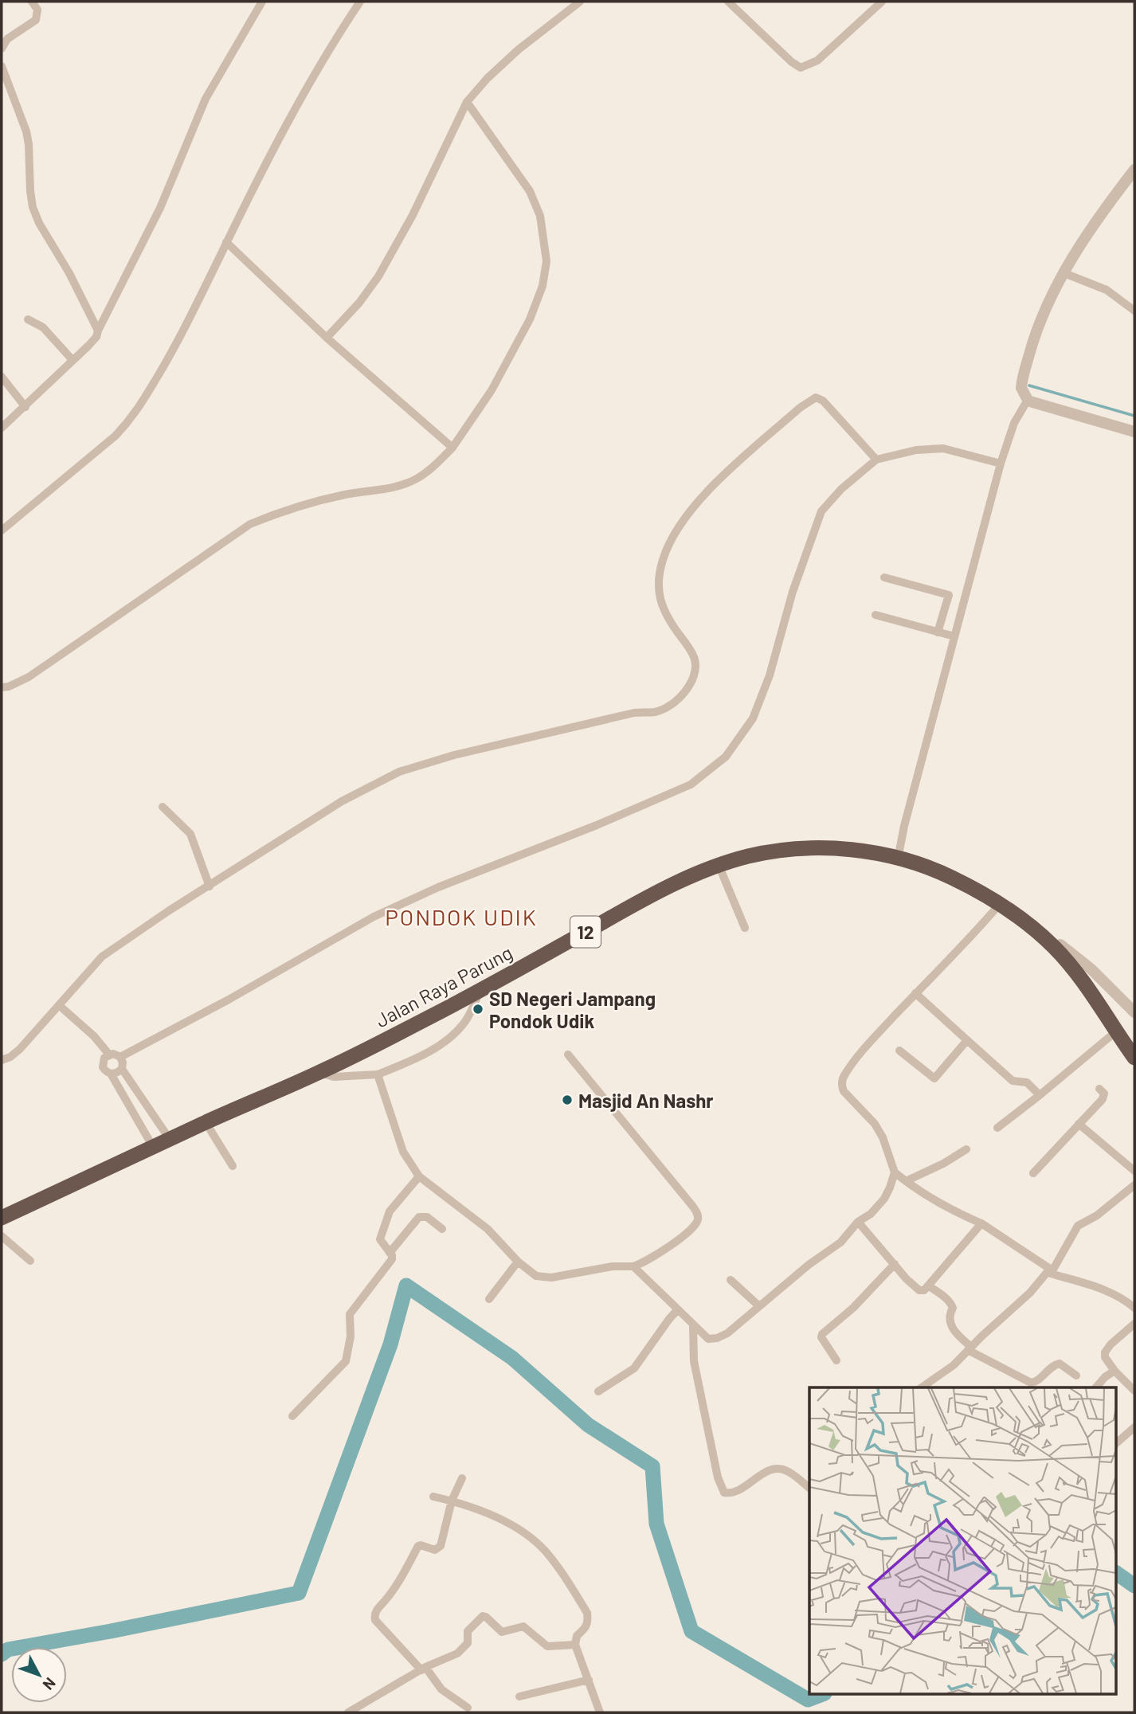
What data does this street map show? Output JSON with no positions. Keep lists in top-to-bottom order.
{
  "streets": {
    "highway": ["12", "Jalan Raya Parung"]
  },
  "districts": ["PONDOK UDIK"],
  "places": ["SD Negeri Jampang Pondok Udik", "Masjid An Nashr"],
  "north": "bottom right"
}
